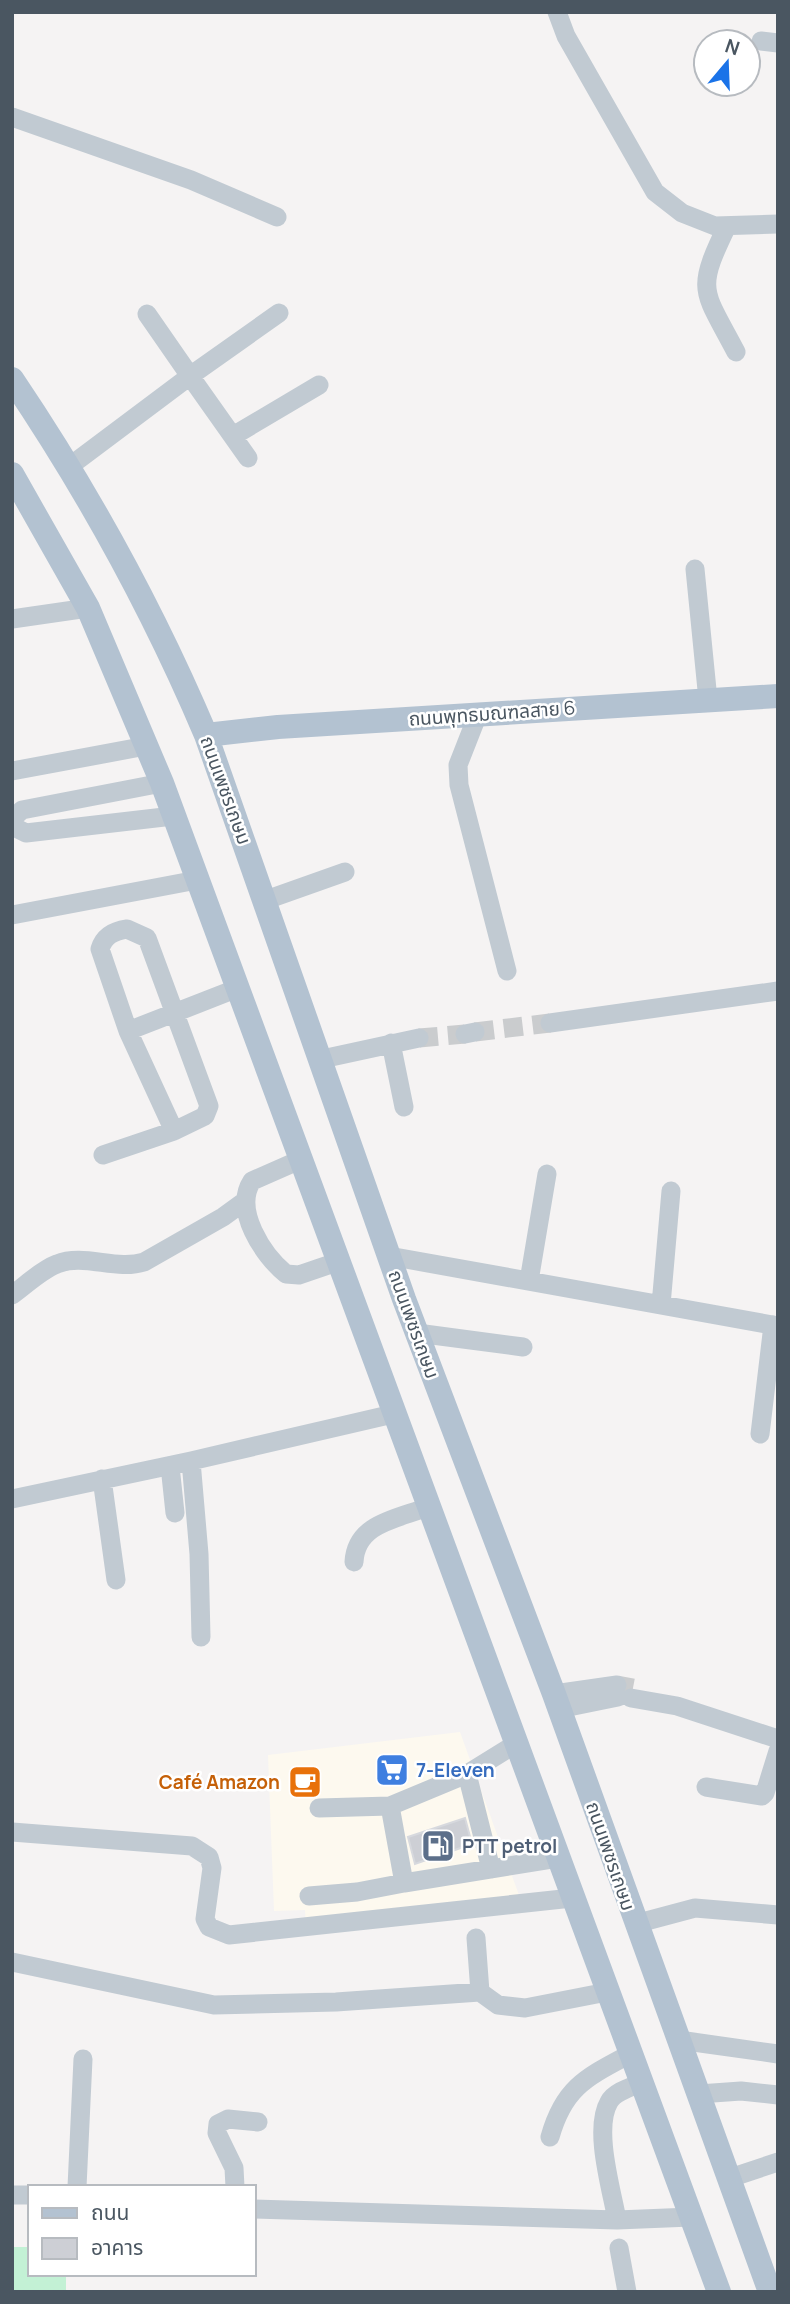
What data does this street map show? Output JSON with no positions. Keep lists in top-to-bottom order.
{
  "streets": {
    "main road": ["ถนนพุทธมณฑลสาย 6", "ถนนเพชรเกษม"]
  },
  "crossings": [
    ["ถนนพุทธมณฑลสาย 6", "ถนนเพชรเกษม"]
  ],
  "places": {
    "supermarket": ["7-Eleven"],
    "cafe": ["Café Amazon"],
    "fuel station": ["PTT petrol"]
  },
  "legend": ["ถนน", "อาคาร"],
  "north": "top"
}
